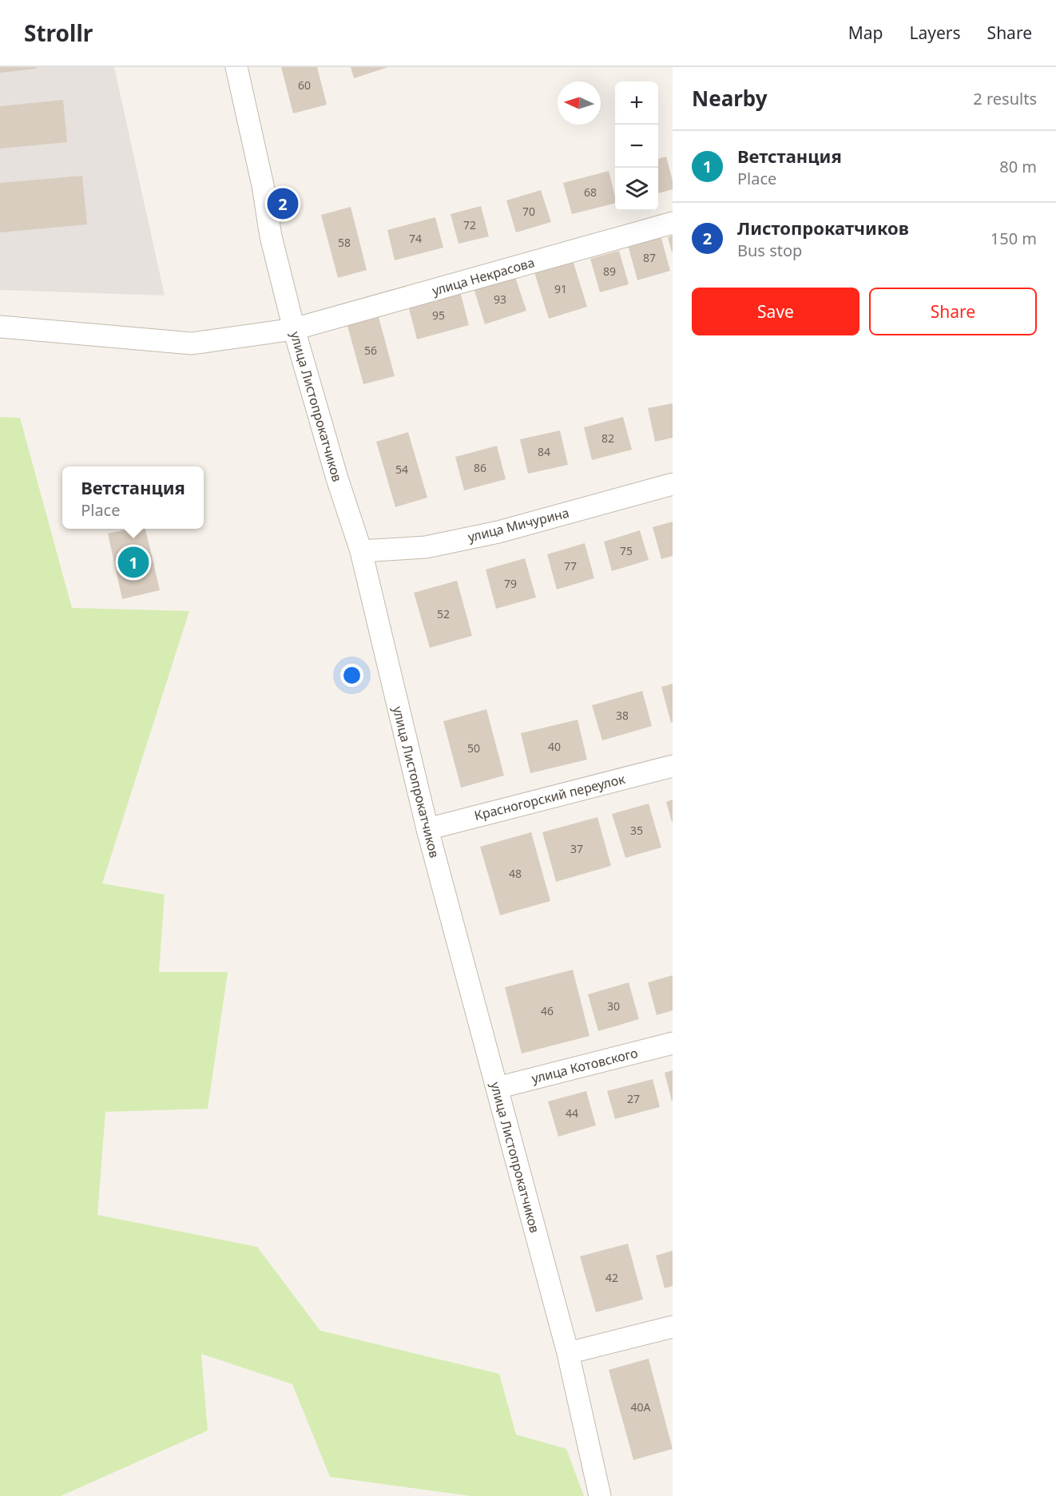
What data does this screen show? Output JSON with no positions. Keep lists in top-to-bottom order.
{
  "streets": {
    "street": [
      "улица Некрасова",
      "улица Листопрокатчиков",
      "улица Мичурина",
      "Красногорский переулок",
      "улица Котовского"
    ]
  },
  "crossings": [
    ["улица Некрасова", "улица Листопрокатчиков"],
    ["улица Листопрокатчиков", "улица Мичурина"],
    ["улица Листопрокатчиков", "Красногорский переулок"],
    ["улица Листопрокатчиков", "улица Котовского"]
  ],
  "house_numbers": [
    "60",
    "68",
    "70",
    "72",
    "74",
    "58",
    "87",
    "89",
    "91",
    "93",
    "95",
    "56",
    "82",
    "84",
    "86",
    "54",
    "75",
    "77",
    "79",
    "52",
    "38",
    "40",
    "50",
    "35",
    "37",
    "48",
    "30",
    "46",
    "27",
    "44",
    "42",
    "40А"
  ],
  "north": "left",
  "page": {
    "header": "Strollr",
    "nav": ["Map", "Layers", "Share"],
    "heading": ["Nearby", "2 results"],
    "map_buttons": ["+", "−"],
    "list": [
      {
        "mark": "1",
        "name": "Ветстанция",
        "note": "Place",
        "value": "80 m"
      },
      {
        "mark": "2",
        "name": "Листопрокатчиков",
        "note": "Bus stop",
        "value": "150 m"
      }
    ],
    "pins": ["2", "1"],
    "buttons": ["Save", "Share"],
    "popup": ["Ветстанция", "Place"]
  }
}
